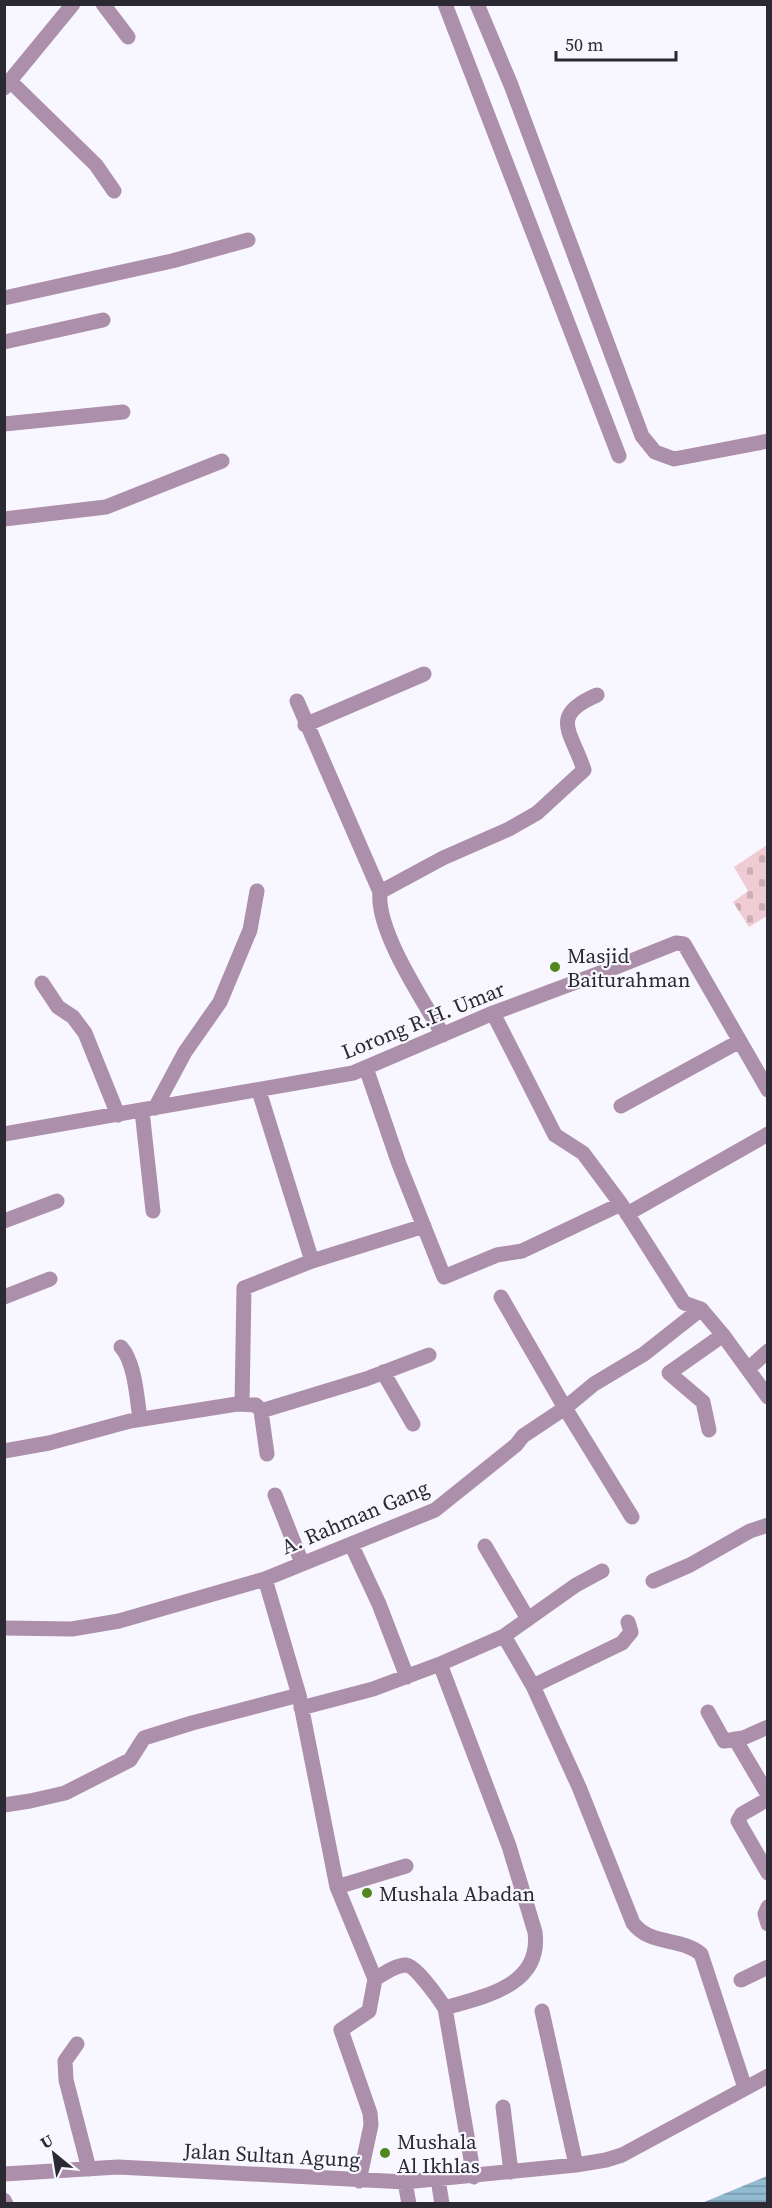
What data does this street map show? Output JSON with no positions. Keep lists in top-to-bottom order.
{
  "streets": {
    "street": ["Lorong R.H. Umar", "A. Rahman Gang", "Jalan Sultan Agung"]
  },
  "places": ["Masjid Baiturahman", "Mushala Abadan", "Mushala Al Ikhlas"],
  "scale_bar": "50 m",
  "north": "top left"
}
